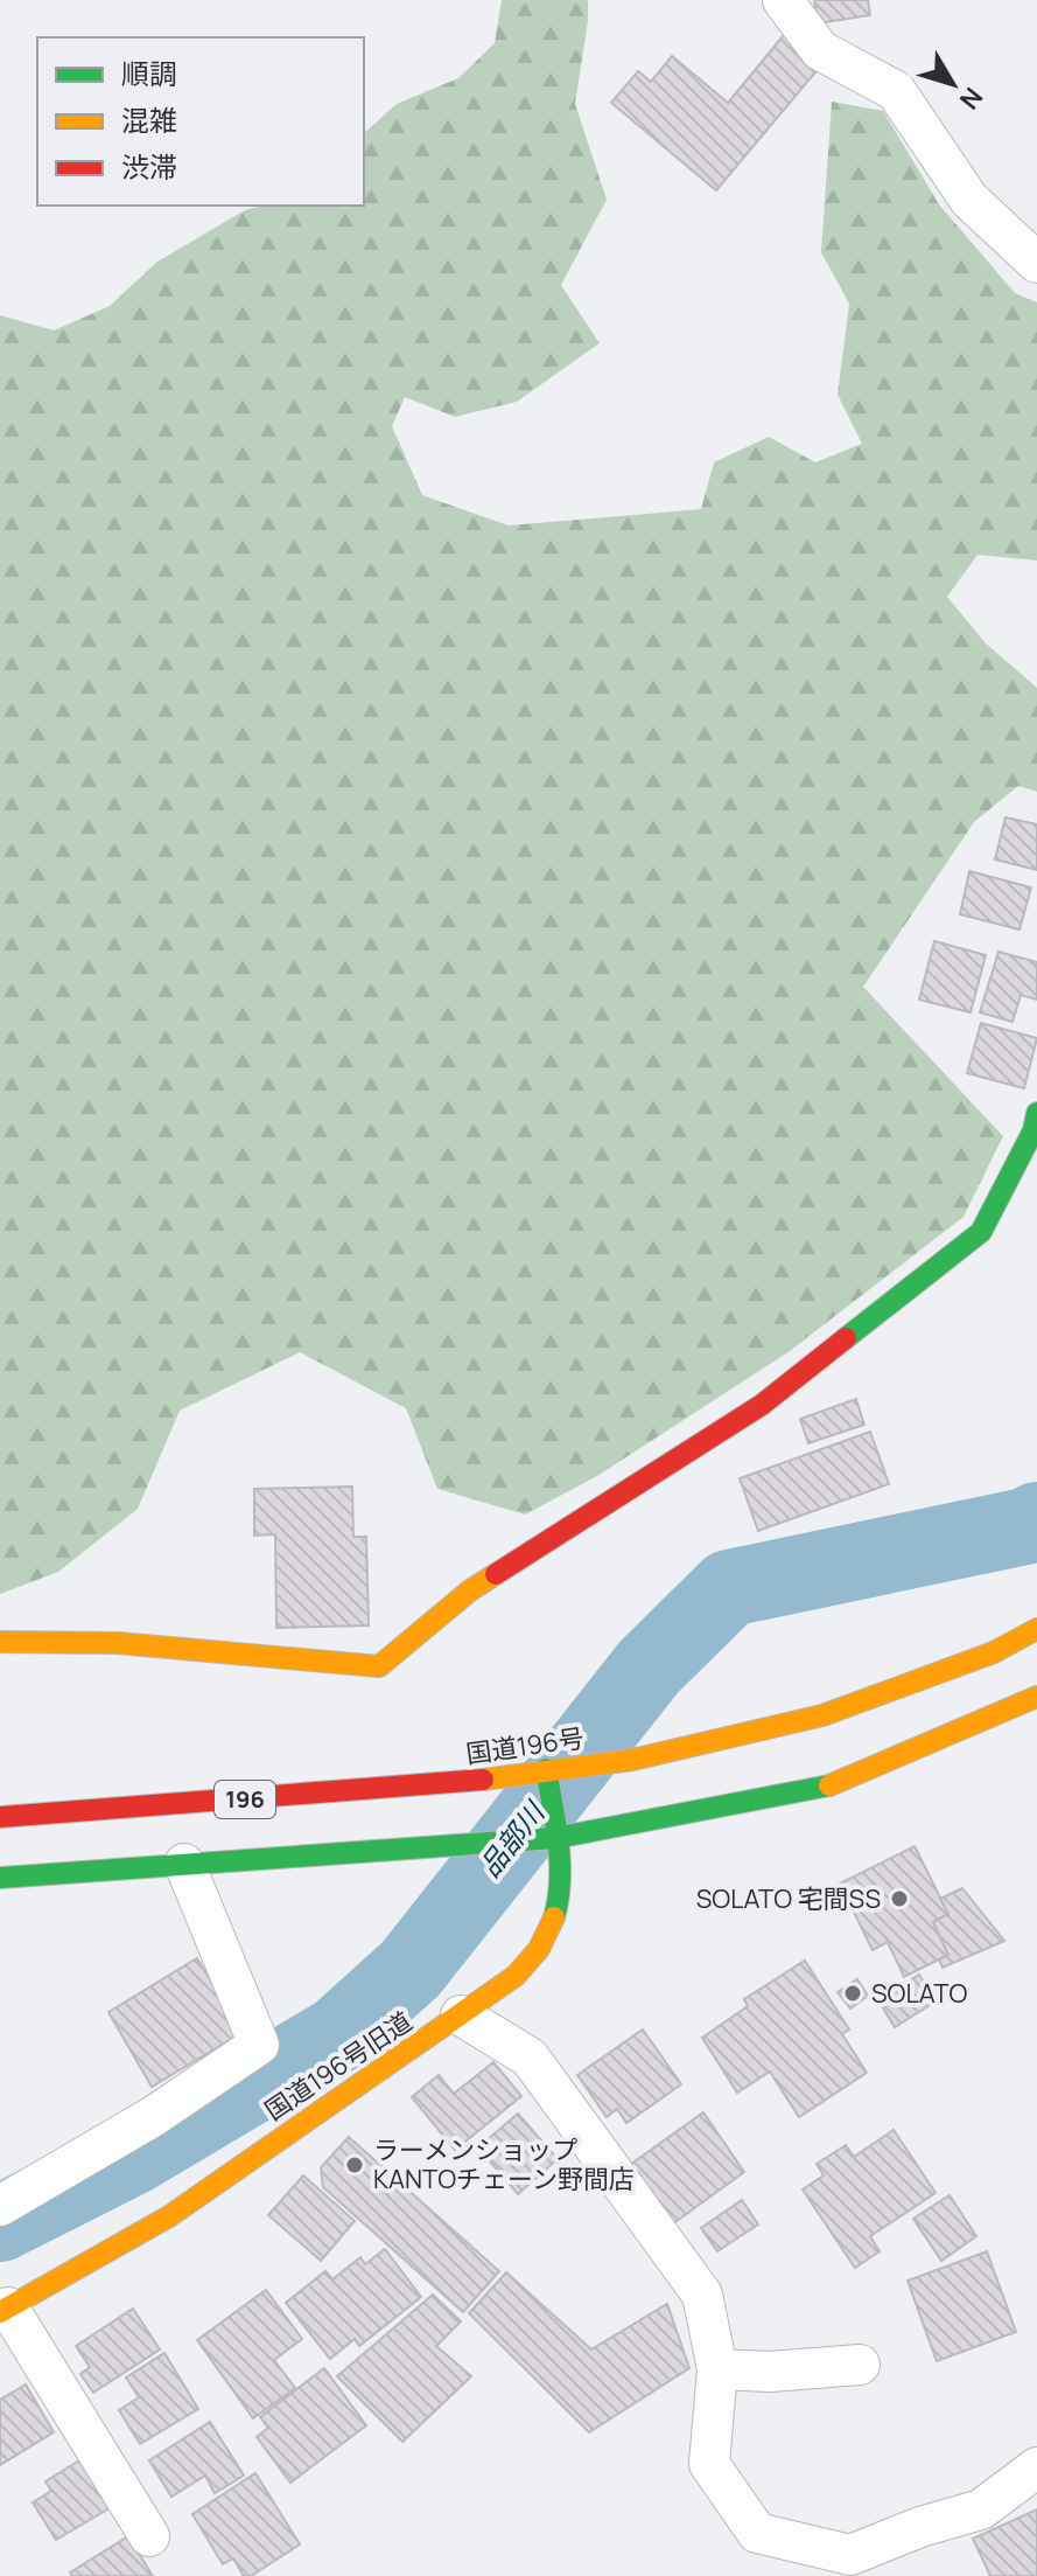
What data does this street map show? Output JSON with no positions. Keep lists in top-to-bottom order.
{
  "streets": {
    "main road": ["国道196号", "196", "国道196号旧道"]
  },
  "crossings": [
    ["国道196号", "国道196号旧道"]
  ],
  "water": ["品部川"],
  "places": ["SOLATO 宅間SS", "SOLATO", "ラーメンショップ KANTOチェーン野間店"],
  "legend": ["順調", "混雑", "渋滞"],
  "north": "bottom right"
}
